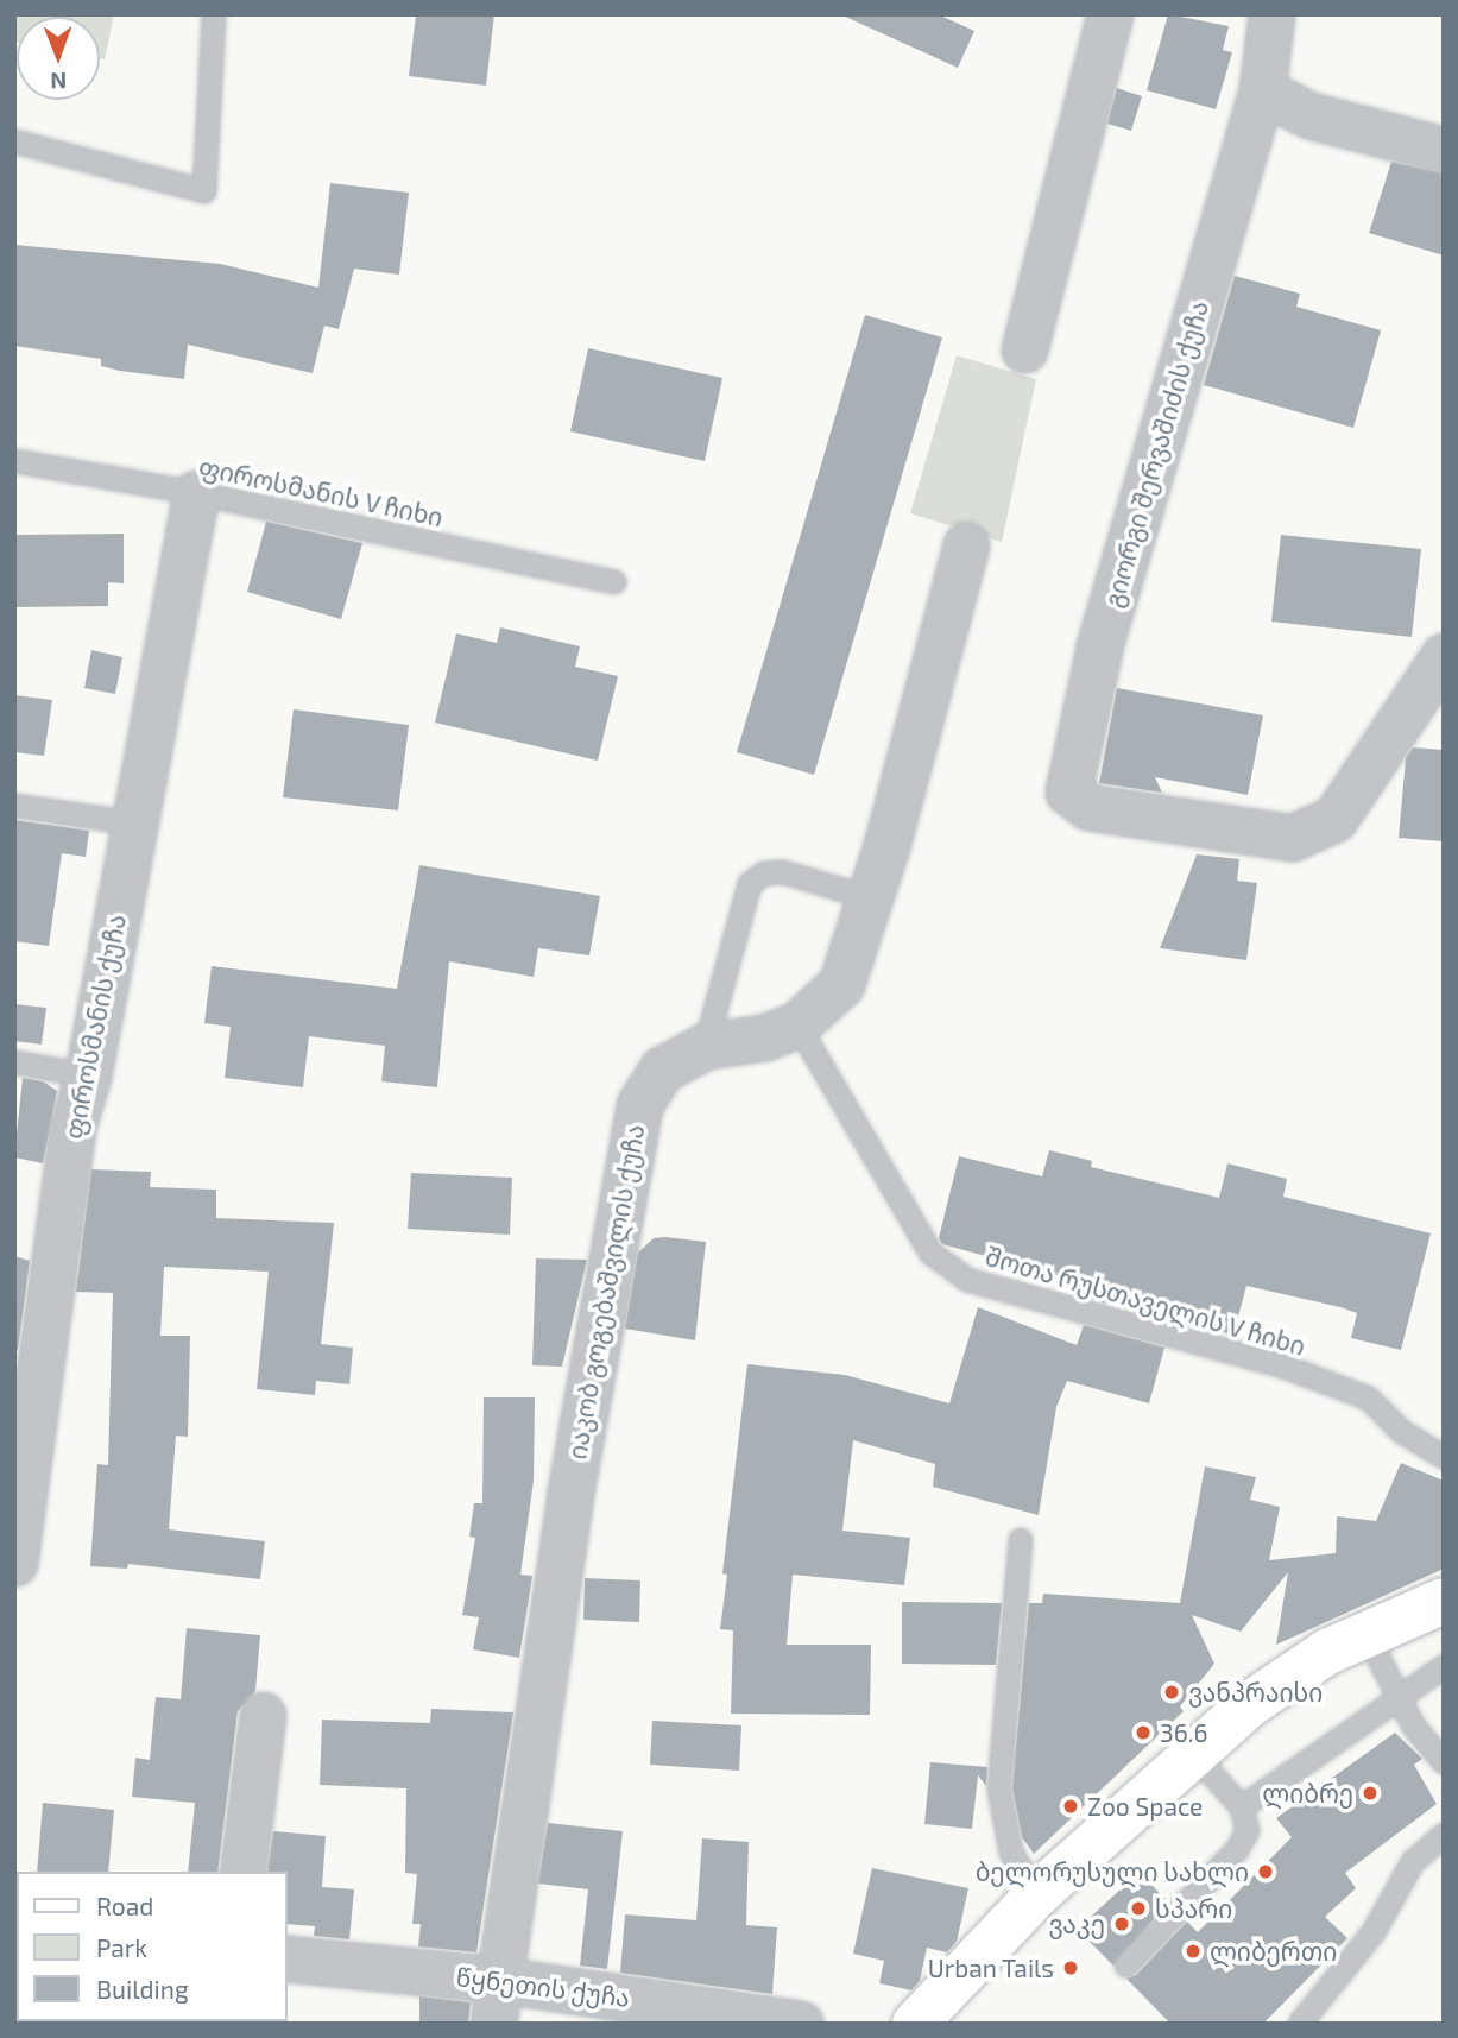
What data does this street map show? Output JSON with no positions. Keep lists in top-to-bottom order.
{
  "streets": {
    "street": [
      "გიორგი შერვაშიძის ქუჩა",
      "ფიროსმანის ქუჩა",
      "იაკობ გოგებაშვილის ქუჩა",
      "წყნეთის ქუჩა"
    ],
    "lane": ["ფიროსმანის V ჩიხი", "შოთა რუსთაველის V ჩიხი"]
  },
  "crossings": [
    ["ფიროსმანის V ჩიხი", "ფიროსმანის ქუჩა"],
    ["იაკობ გოგებაშვილის ქუჩა", "შოთა რუსთაველის V ჩიხი"],
    ["იაკობ გოგებაშვილის ქუჩა", "წყნეთის ქუჩა"]
  ],
  "places": [
    "ვანპრაისი",
    "36.6",
    "ლიბრე",
    "Zoo Space",
    "ბელორუსული სახლი",
    "სპარი",
    "ვაკე",
    "ლიბერთი",
    "Urban Tails"
  ],
  "legend": ["Road", "Park", "Building"],
  "north": "bottom"
}
